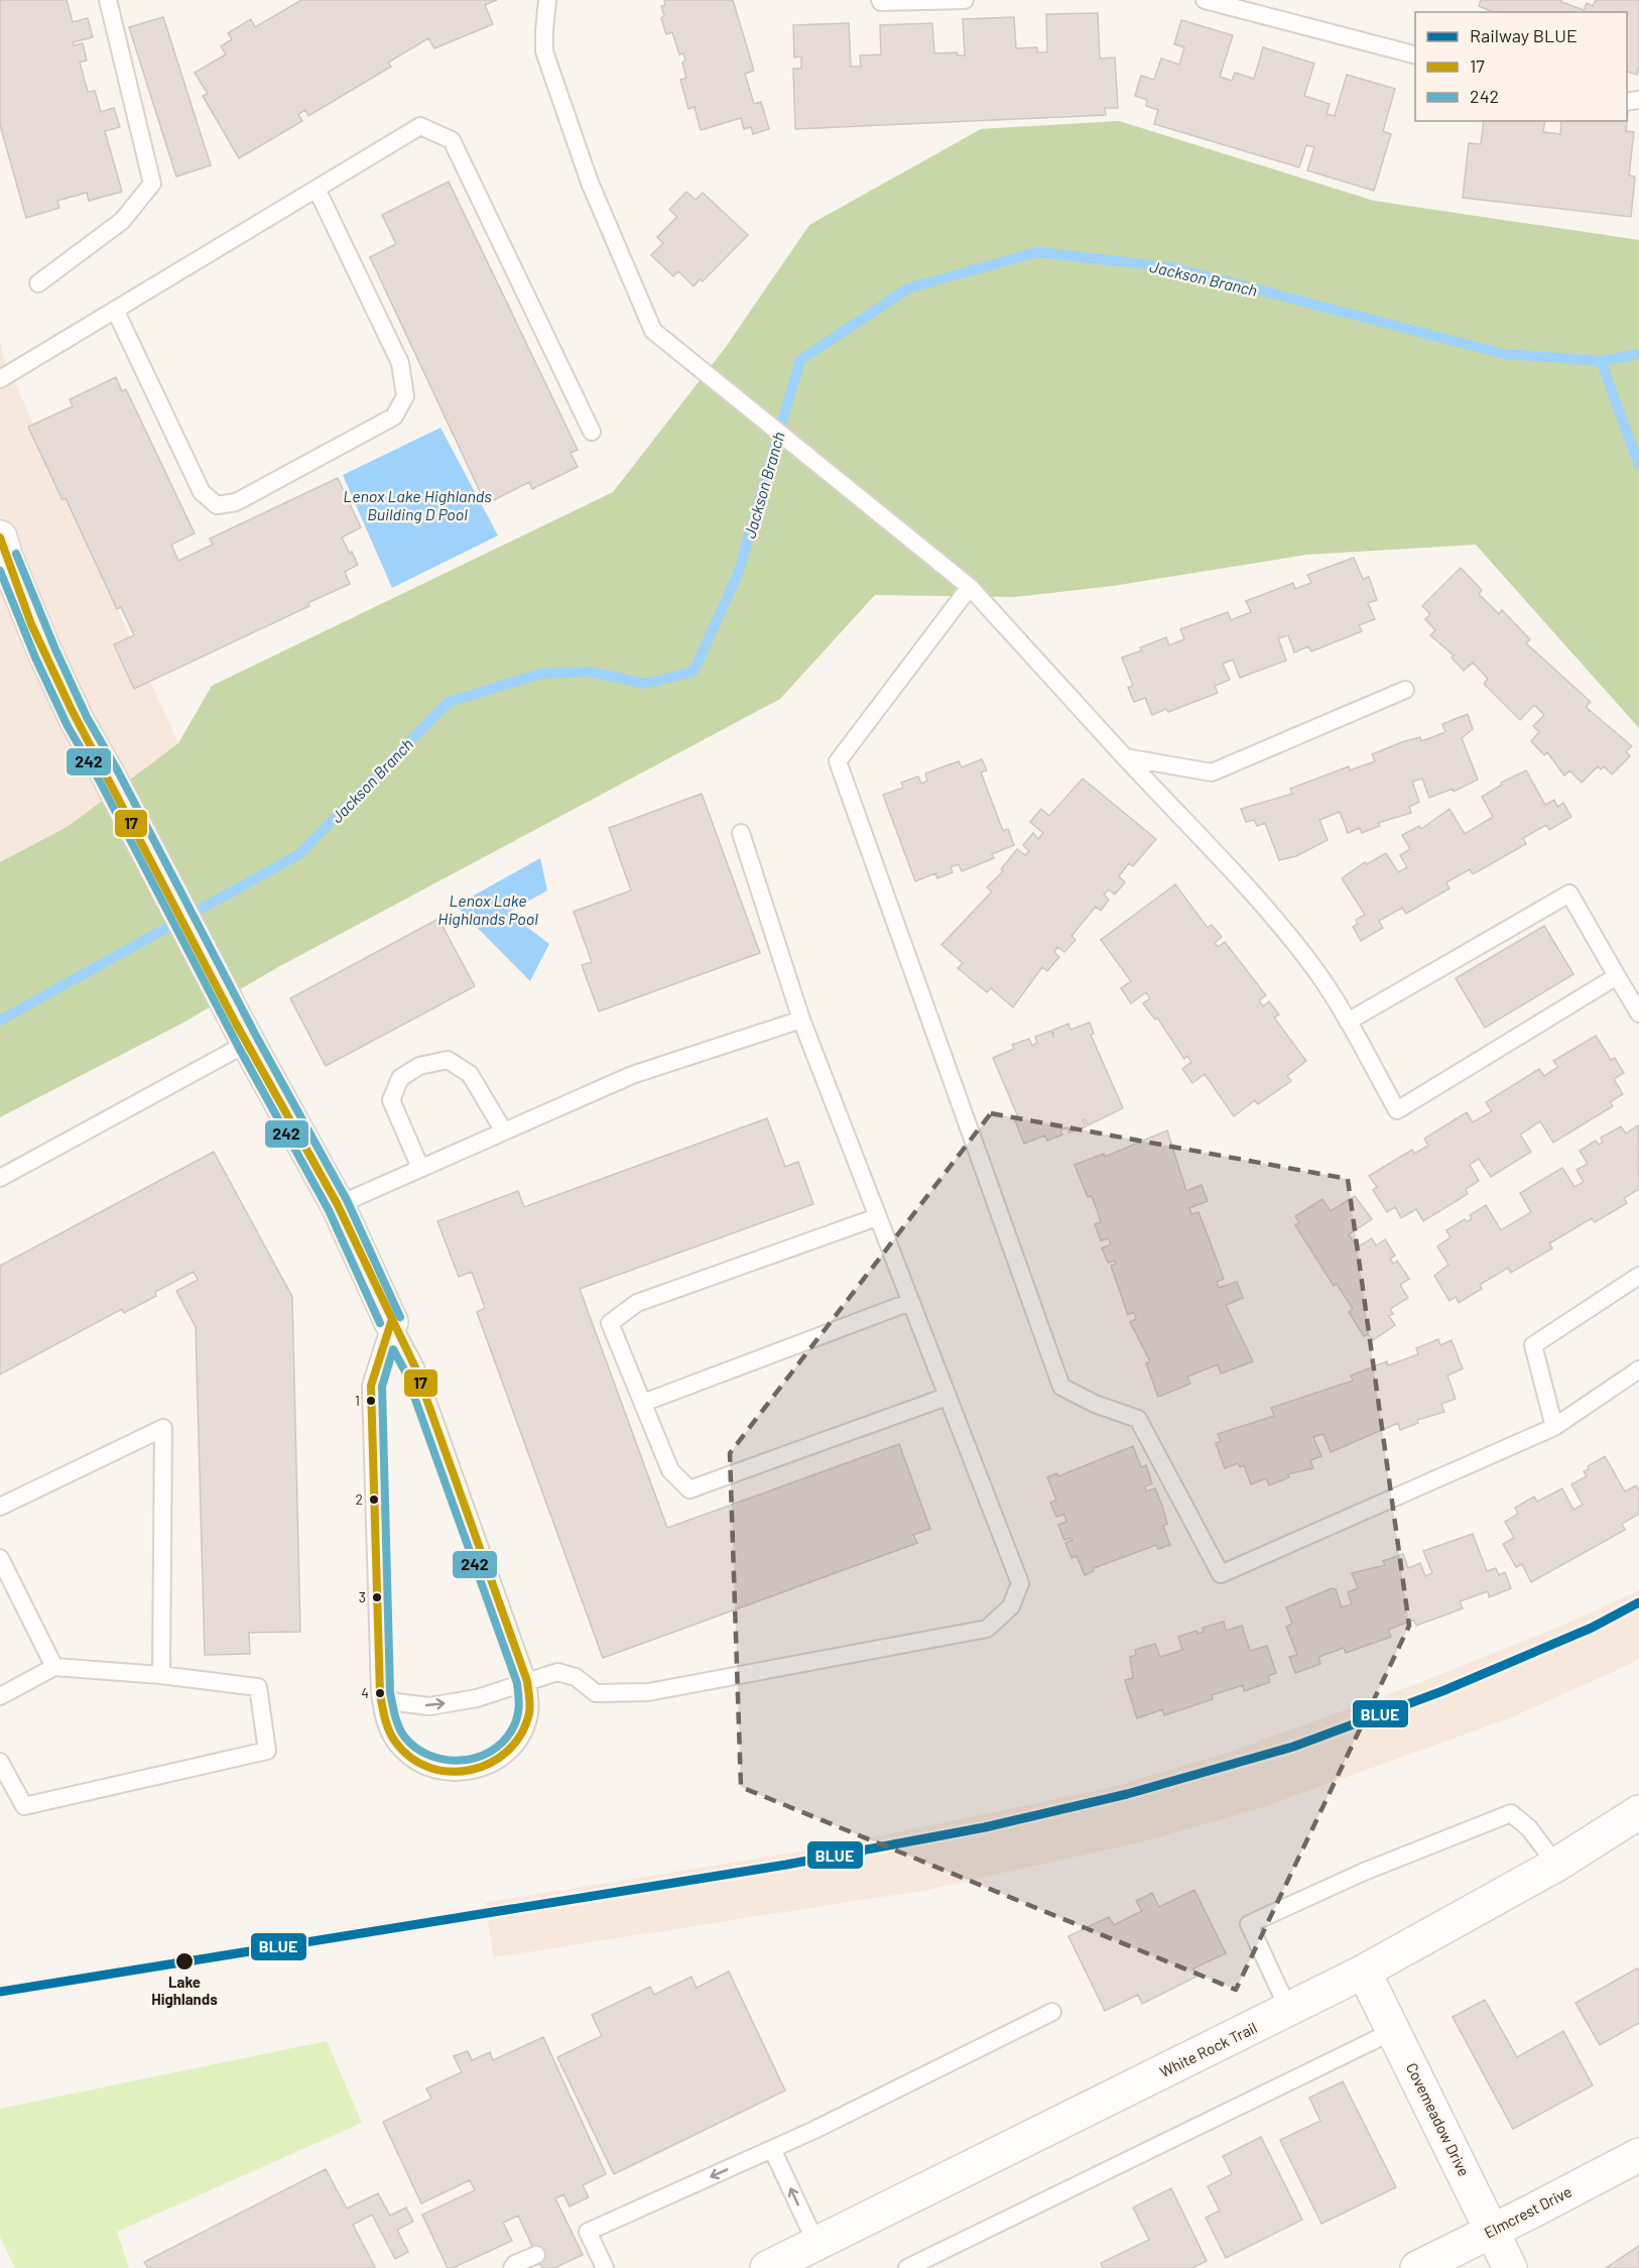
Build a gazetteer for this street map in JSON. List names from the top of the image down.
{
  "streets": {
    "street": ["White Rock Trail", "Covemeadow Drive", "Elmcrest Drive"]
  },
  "crossings": [
    ["White Rock Trail", "Covemeadow Drive"],
    ["Covemeadow Drive", "Elmcrest Drive"]
  ],
  "water": ["Jackson Branch", "Lenox Lake Highlands Building D Pool", "Lenox Lake Highlands Pool"],
  "places": [
    "1",
    "2",
    "3",
    "4",
    "Lake Highlands"
  ],
  "lines": ["transit line 17", "transit line 242", "rail line BLUE"],
  "legend": ["Railway BLUE", "17", "242"]
}
